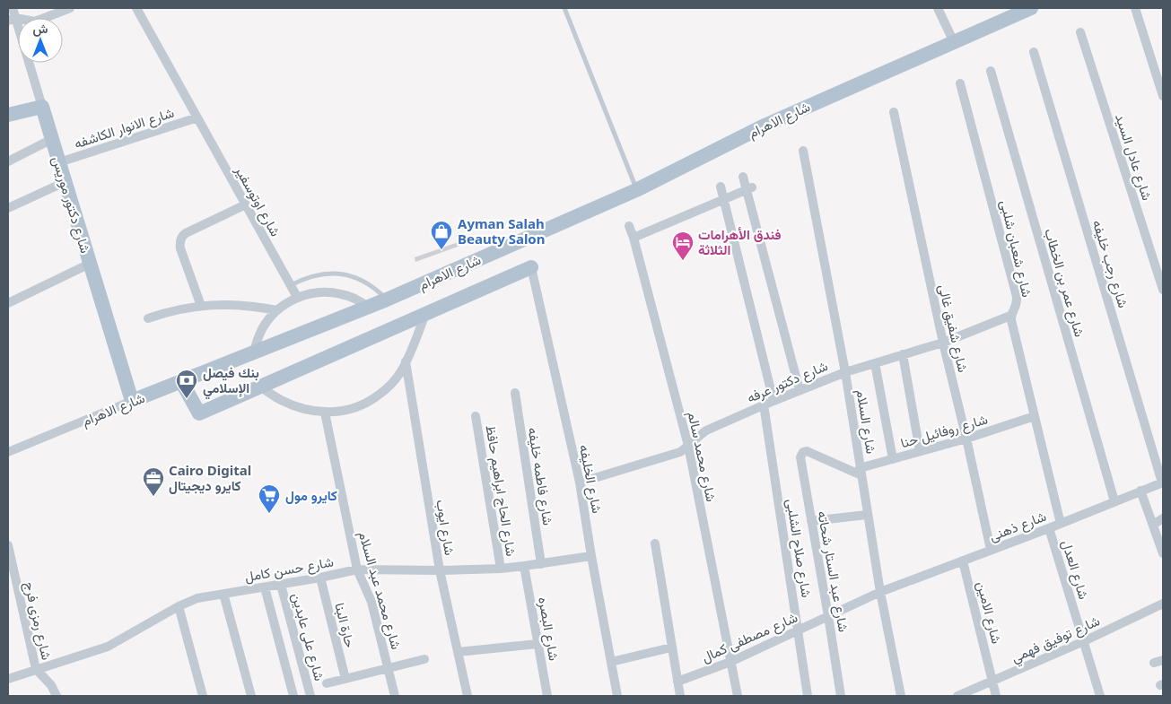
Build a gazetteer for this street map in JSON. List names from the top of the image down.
{
  "streets": {
    "main road": ["شارع الاهرام", "شارع دكتور موريس"],
    "street": [
      "شارع الانوار الكاشفه",
      "شارع عادل السيد",
      "شارع اوتوسفير",
      "شارع شعبان شلبى",
      "شارع رجب خليفه",
      "شارع عمر بن الخطاب",
      "شارع شفيق غالى",
      "شارع دكتور عرفه",
      "شارع السلام",
      "شارع روفائيل حنا",
      "شارع محمد سالم",
      "شارع فاطمه خليفه",
      "شارع الخليفه",
      "شارع الحاج ابراهيم حافظ",
      "شارع ذهنى",
      "شارع ايوب",
      "شارع صلاح الشلبى",
      "شارع حسن كامل",
      "شارع العدل",
      "شارع عبد الستار شحاته",
      "شارع محمد عبد السلام",
      "شارع الامين",
      "شارع رمزى فرج",
      "حارة البنا",
      "شارع البصره",
      "شارع على عابدين",
      "شارع مصطفى كمال",
      "شارع توفيق فهمي"
    ]
  },
  "crossings": [
    ["شارع الاهرام", "شارع دكتور موريس"],
    ["شارع الانوار الكاشفه", "شارع اوتوسفير"],
    ["شارع الانوار الكاشفه", "شارع دكتور موريس"],
    ["شارع شعبان شلبى", "شارع دكتور عرفه"],
    ["شارع شعبان شلبى", "شارع روفائيل حنا"],
    ["شارع شعبان شلبى", "شارع ذهنى"],
    ["شارع رجب خليفه", "شارع ذهنى"],
    ["شارع عمر بن الخطاب", "شارع ذهنى"],
    ["شارع شفيق غالى", "شارع دكتور عرفه"],
    ["شارع شفيق غالى", "شارع روفائيل حنا"],
    ["شارع شفيق غالى", "شارع ذهنى"],
    ["شارع دكتور عرفه", "شارع السلام"],
    ["شارع دكتور عرفه", "شارع محمد سالم"],
    ["شارع دكتور عرفه", "شارع الخليفه"],
    ["شارع دكتور عرفه", "شارع صلاح الشلبى"],
    ["شارع السلام", "شارع روفائيل حنا"],
    ["شارع السلام", "شارع ذهنى"],
    ["شارع السلام", "شارع عبد الستار شحاته"],
    ["شارع السلام", "شارع مصطفى كمال"],
    ["شارع روفائيل حنا", "شارع عبد الستار شحاته"],
    ["شارع محمد سالم", "شارع مصطفى كمال"],
    ["شارع فاطمه خليفه", "شارع حسن كامل"],
    ["شارع الخليفه", "شارع حسن كامل"],
    ["شارع الحاج ابراهيم حافظ", "شارع حسن كامل"],
    ["شارع ذهنى", "شارع العدل"],
    ["شارع ذهنى", "شارع الامين"],
    ["شارع ذهنى", "شارع مصطفى كمال"],
    ["شارع ايوب", "شارع حسن كامل"],
    ["شارع صلاح الشلبى", "شارع مصطفى كمال"],
    ["شارع حسن كامل", "شارع محمد عبد السلام"],
    ["شارع حسن كامل", "شارع رمزى فرج"],
    ["شارع حسن كامل", "حارة البنا"],
    ["شارع حسن كامل", "شارع البصره"],
    ["شارع حسن كامل", "شارع على عابدين"],
    ["شارع العدل", "شارع توفيق فهمي"],
    ["شارع عبد الستار شحاته", "شارع مصطفى كمال"],
    ["شارع الامين", "شارع توفيق فهمي"]
  ],
  "places": {
    "shop": ["Ayman Salah Beauty Salon"],
    "hotel": ["فندق الأهرامات الثلاثة"],
    "bank": ["بنك فيصل الإسلامي"],
    "office": ["Cairo Digital كايرو ديجيتال"],
    "supermarket": ["كايرو مول"]
  },
  "north": "top"
}
